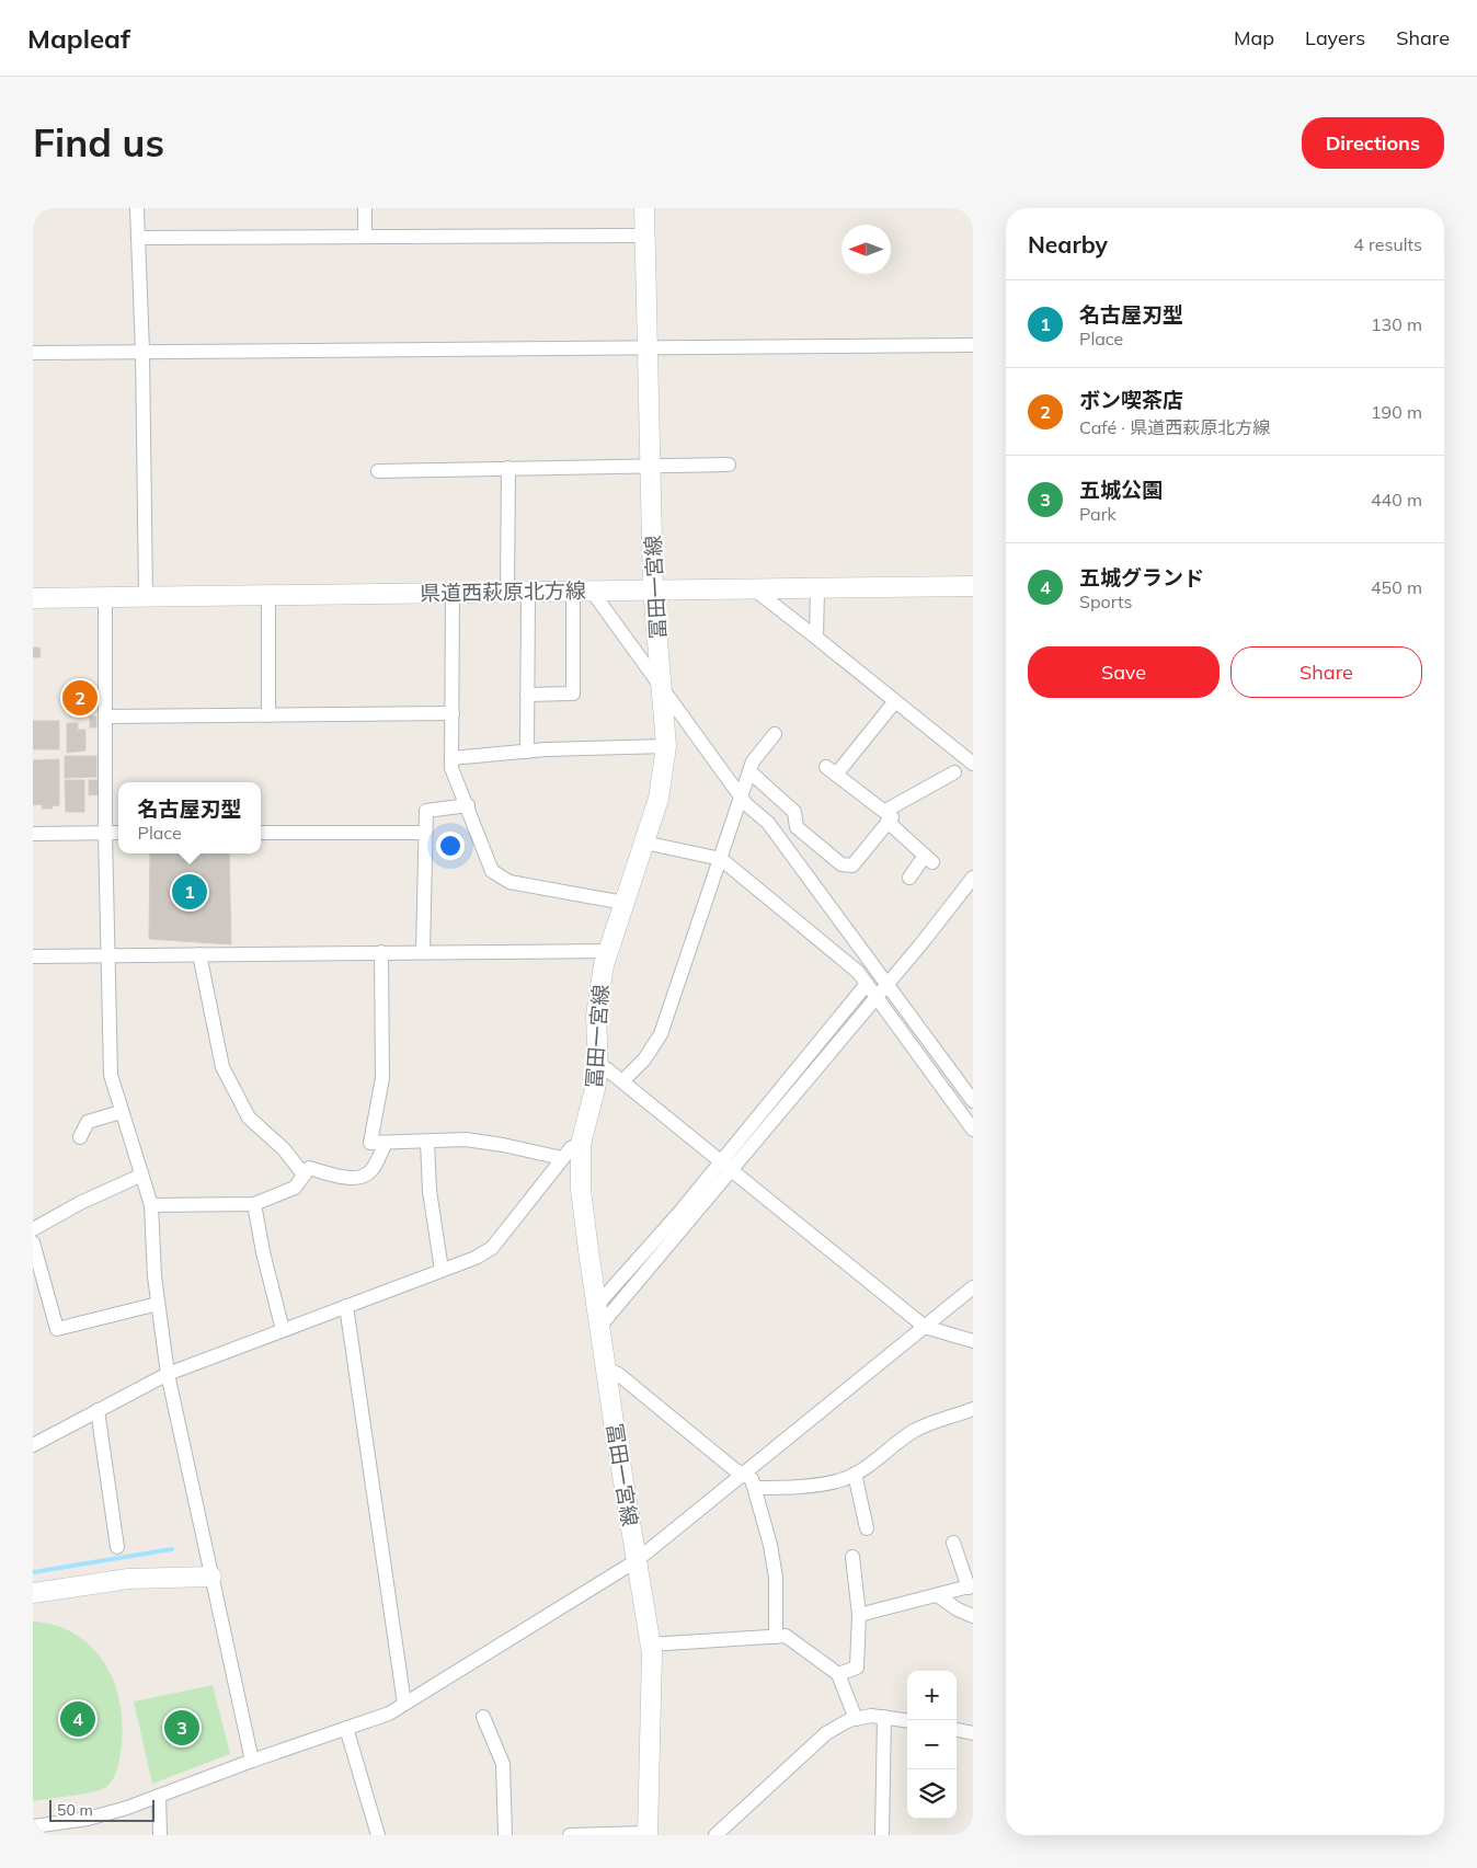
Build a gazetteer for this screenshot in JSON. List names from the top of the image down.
{
  "streets": {
    "main road": ["冨田一宮線", "県道西萩原北方線"]
  },
  "crossings": [
    ["冨田一宮線", "県道西萩原北方線"]
  ],
  "scale_bar": "50 m",
  "north": "left",
  "page": {
    "header": "Mapleaf",
    "nav": ["Map", "Layers", "Share"],
    "buttons": [
      "Directions",
      ["Save", "Share"]
    ],
    "title": "Find us",
    "heading": ["Nearby", "4 results"],
    "list": [
      {
        "mark": "1",
        "name": "名古屋刃型",
        "note": "Place",
        "value": "130 m"
      },
      {
        "mark": "2",
        "name": "ボン喫茶店",
        "note": "Café · 県道西萩原北方線",
        "value": "190 m"
      },
      {
        "mark": "3",
        "name": "五城公園",
        "note": "Park",
        "value": "440 m"
      },
      {
        "mark": "4",
        "name": "五城グランド",
        "note": "Sports",
        "value": "450 m"
      }
    ],
    "pins": [
      "2",
      "1",
      "4",
      "3"
    ],
    "popup": ["名古屋刃型", "Place"],
    "map_buttons": ["+", "−"],
    "scale": "50 m"
  }
}
